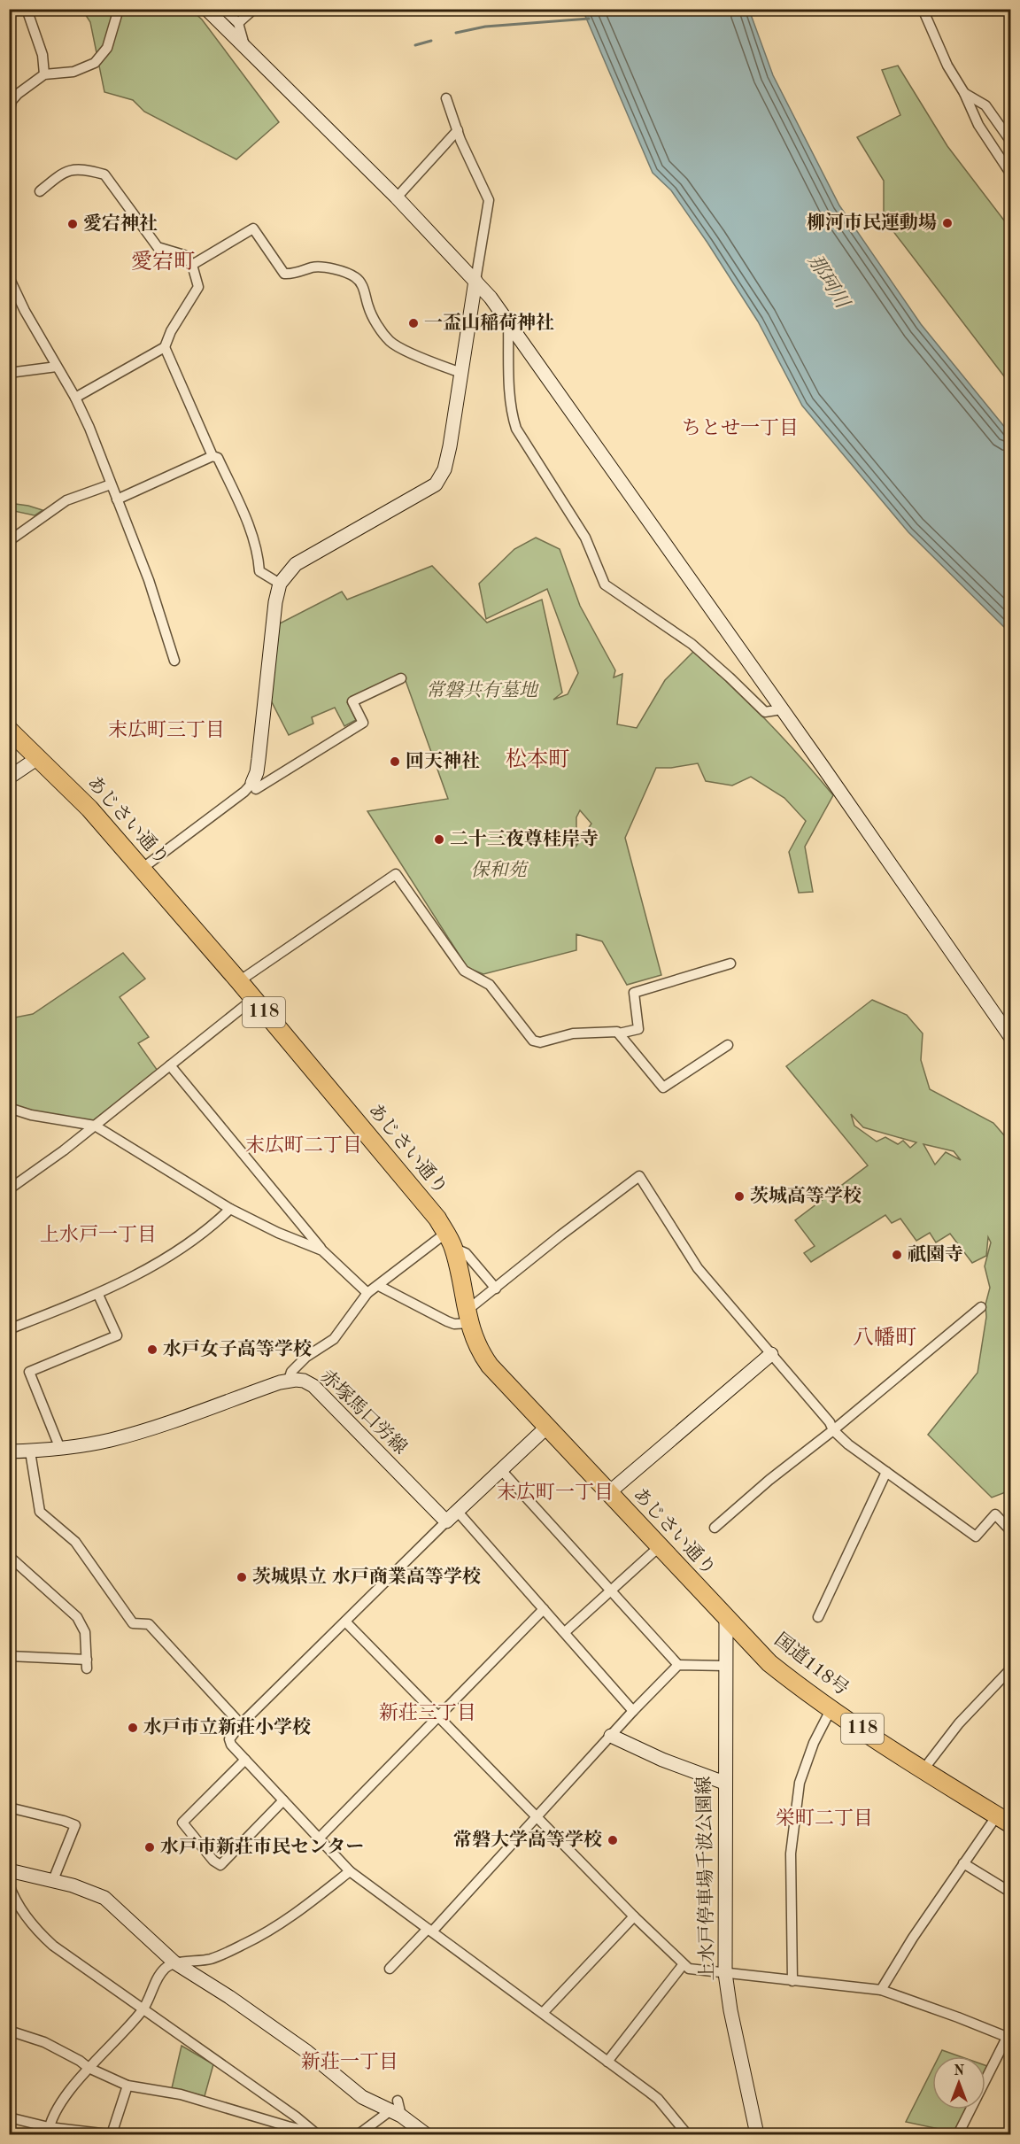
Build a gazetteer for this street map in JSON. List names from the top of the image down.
{
  "streets": {
    "highway": ["あじさい通り", "118", "国道118号"],
    "street": ["赤塚馬口労線", "上水戸停車場千波公園線"]
  },
  "crossings": [
    ["あじさい通り", "国道118号"],
    ["あじさい通り", "上水戸停車場千波公園線"],
    ["国道118号", "上水戸停車場千波公園線"]
  ],
  "districts": [
    "愛宕町",
    "ちとせ一丁目",
    "末広町三丁目",
    "松本町",
    "末広町二丁目",
    "上水戸一丁目",
    "八幡町",
    "末広町一丁目",
    "新荘三丁目",
    "栄町二丁目",
    "新荘一丁目"
  ],
  "water": ["那珂川"],
  "parks": ["常磐共有墓地", "保和苑"],
  "places": [
    "柳河市民運動場",
    "愛宕神社",
    "一盃山稲荷神社",
    "回天神社",
    "二十三夜尊桂岸寺",
    "茨城高等学校",
    "祇園寺",
    "水戸女子高等学校",
    "茨城県立 水戸商業高等学校",
    "水戸市立新荘小学校",
    "常磐大学高等学校",
    "水戸市新荘市民センター"
  ],
  "north": "top"
}
